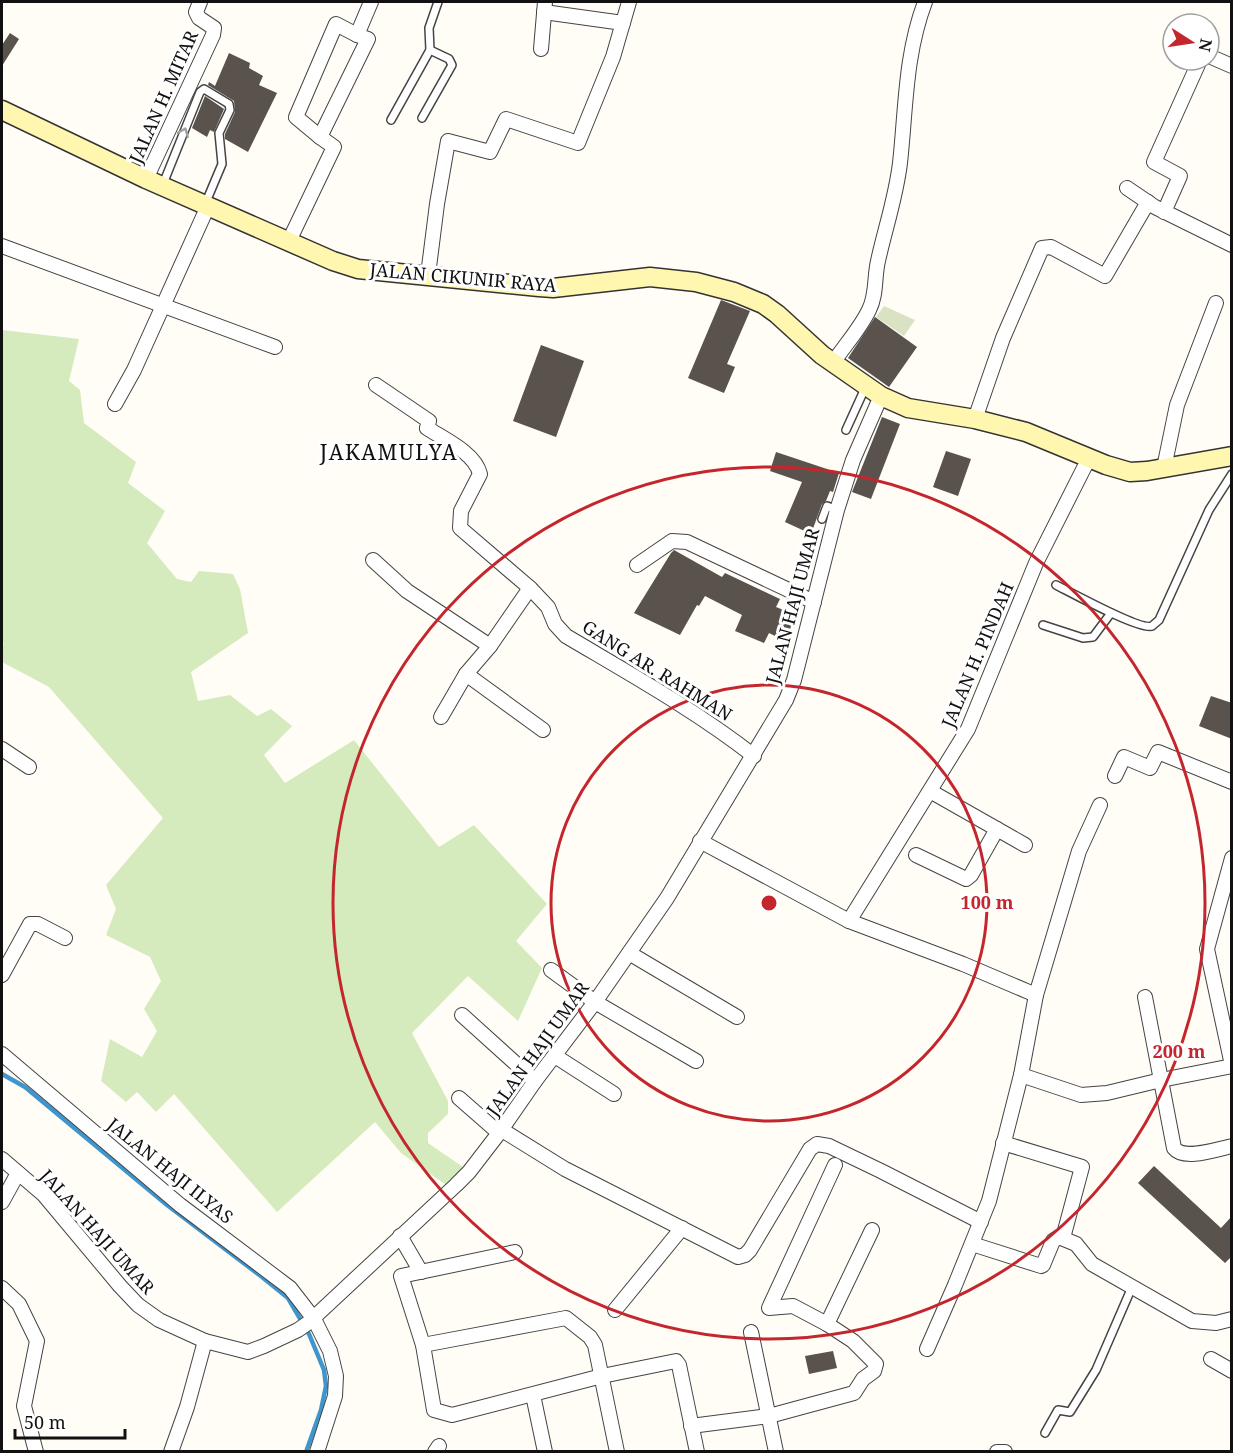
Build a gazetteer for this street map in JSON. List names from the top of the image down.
{
  "streets": {
    "street": [
      "JALAN H. MITAR",
      "JALAN CIKUNIR RAYA",
      "JALAN HAJI UMAR",
      "JALAN H. PINDAH",
      "GANG AR. RAHMAN",
      "JALAN HAJI ILYAS"
    ]
  },
  "crossings": [
    ["JALAN H. MITAR", "JALAN CIKUNIR RAYA"],
    ["JALAN CIKUNIR RAYA", "JALAN HAJI UMAR"],
    ["JALAN CIKUNIR RAYA", "JALAN H. PINDAH"],
    ["JALAN HAJI UMAR", "GANG AR. RAHMAN"],
    ["JALAN HAJI UMAR", "JALAN HAJI ILYAS"]
  ],
  "districts": ["JAKAMULYA"],
  "scale_bar": "50 m",
  "north": "right",
  "rings": ["100 m", "200 m"]
}
